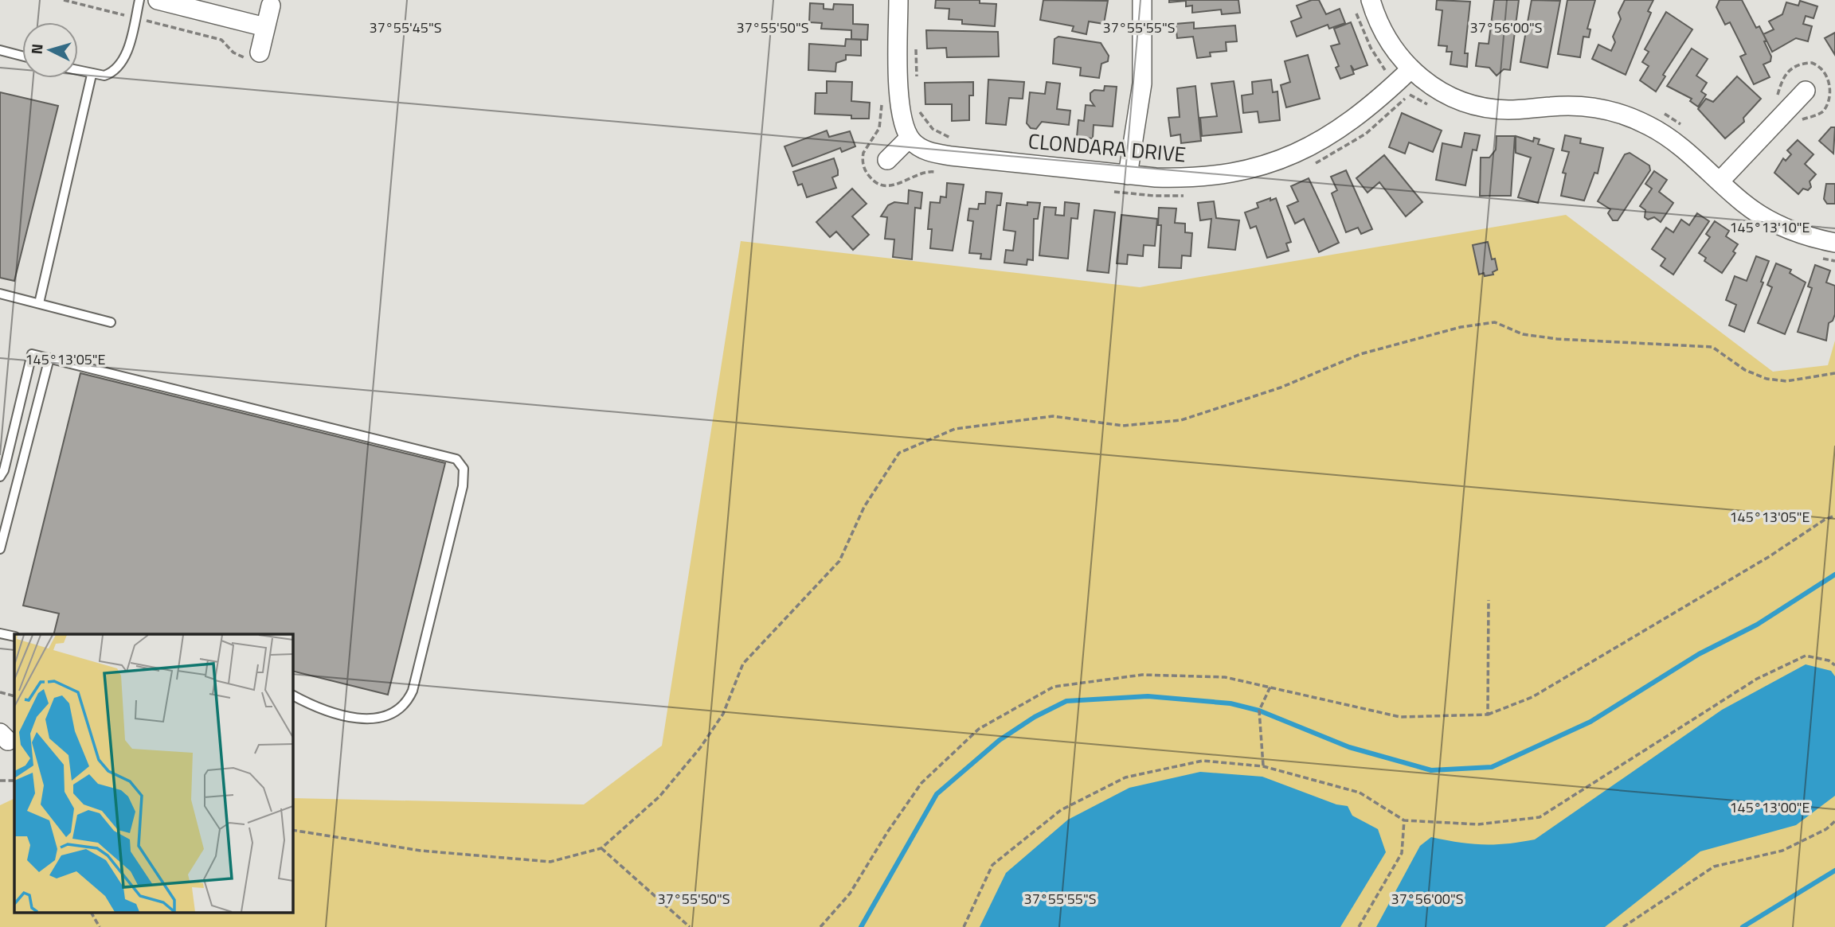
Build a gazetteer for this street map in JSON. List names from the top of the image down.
{
  "streets": {
    "street": ["CLONDARA DRIVE"]
  },
  "north": "left",
  "coordinates": [
    "37°55'45\"S",
    "37°55'50\"S",
    "37°55'55\"S",
    "37°56'00\"S",
    "145°13'10\"E",
    "145°13'05\"E",
    "145°13'00\"E"
  ]
}
